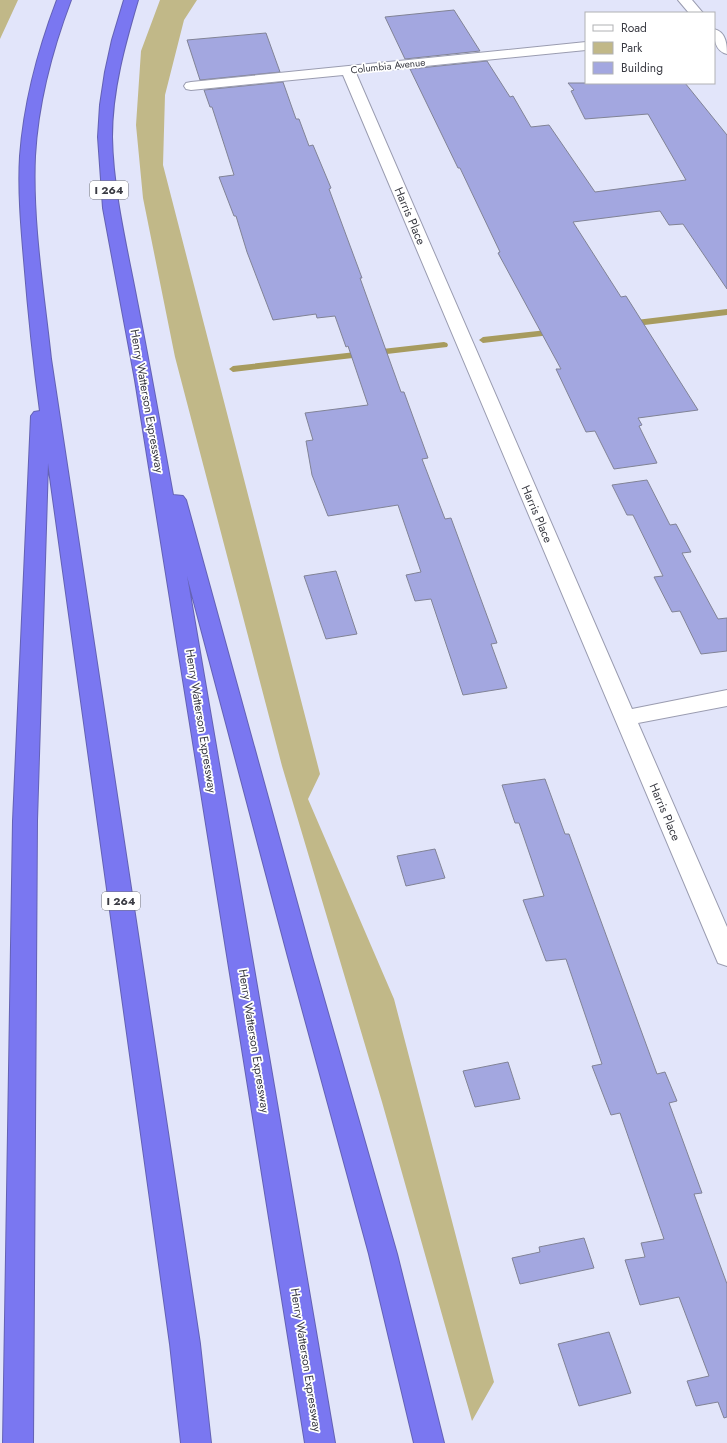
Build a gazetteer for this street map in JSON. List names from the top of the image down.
{
  "streets": {
    "highway": ["I 264", "Henry Watterson Expressway"],
    "street": ["Columbia Avenue", "Harris Place"]
  },
  "crossings": [
    ["Columbia Avenue", "Harris Place"]
  ],
  "legend": ["Road", "Park", "Building"]
}
